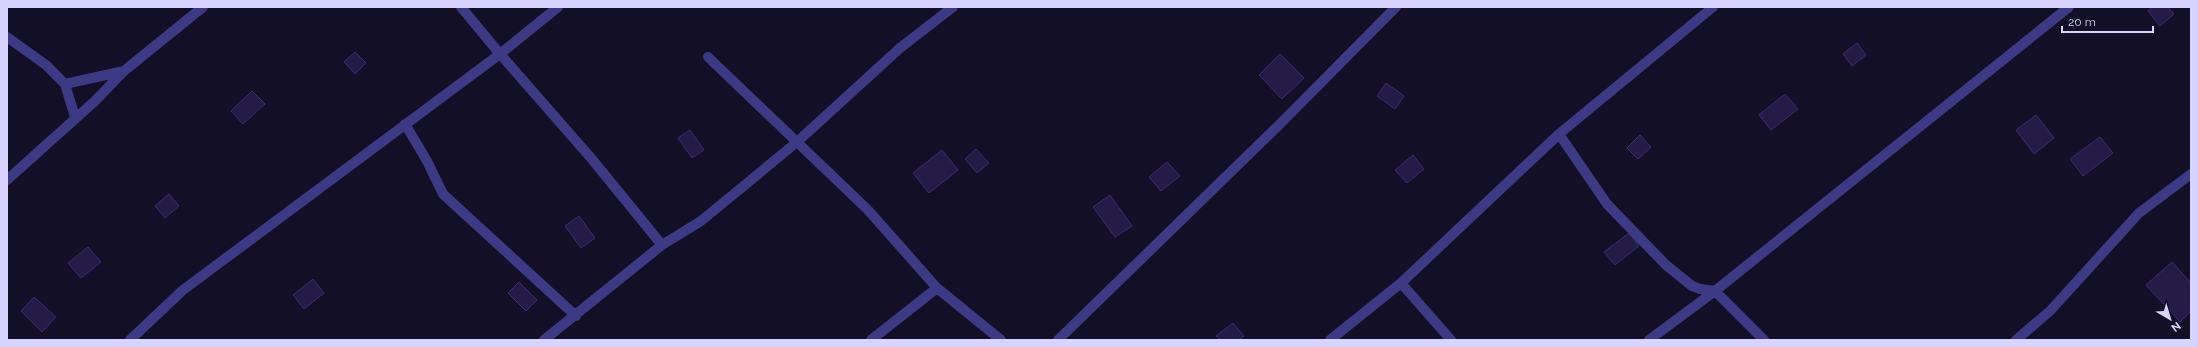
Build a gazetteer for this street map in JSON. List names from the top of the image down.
{
  "scale_bar": "20 m",
  "north": "bottom right"
}
